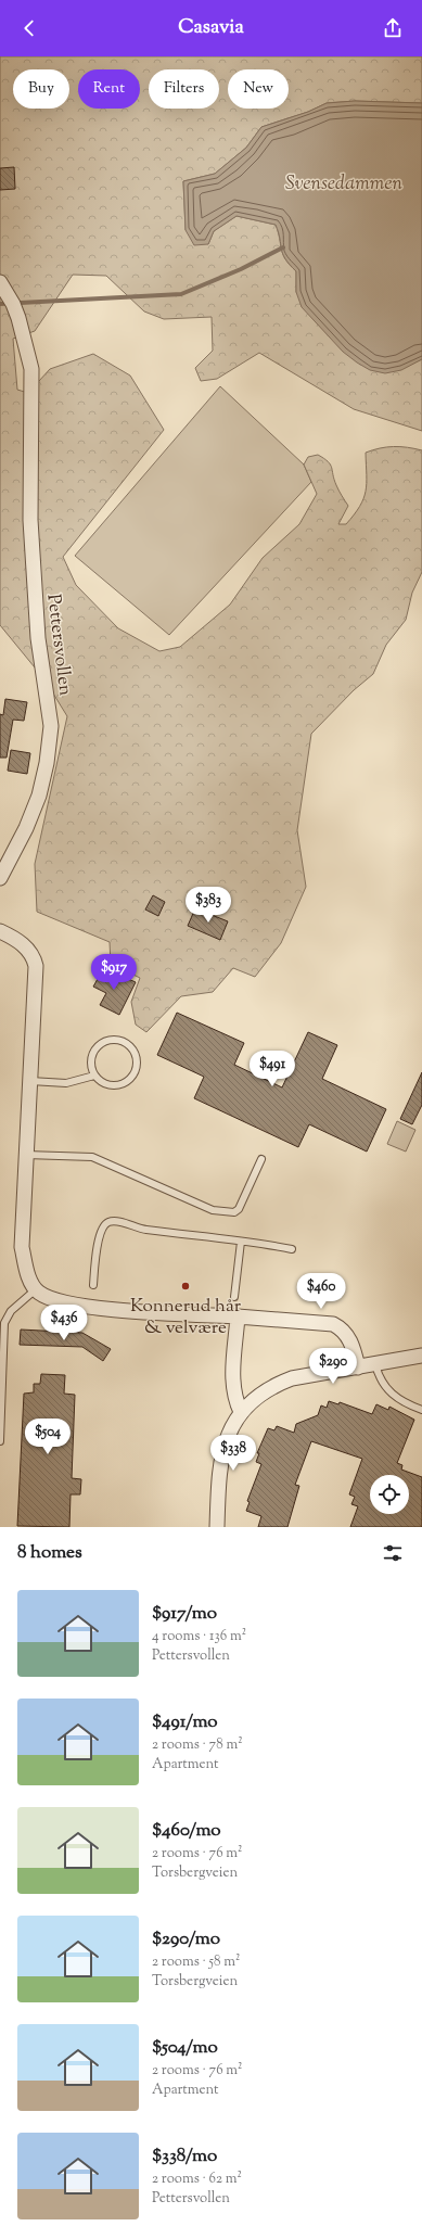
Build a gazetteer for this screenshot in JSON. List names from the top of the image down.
{
  "streets": {
    "street": ["Pettersvollen"]
  },
  "water": ["Svensedammen"],
  "places": ["Konnerud hår & velvære"],
  "page": {
    "header": "Casavia",
    "chip": [
      "Buy",
      "Rent",
      "Filters",
      "New"
    ],
    "price": [
      "$383",
      "$917",
      "$491",
      "$460",
      "$436",
      "$290",
      "$504",
      "$338"
    ],
    "heading": "8 homes",
    "list": [
      {
        "name": "$917/mo",
        "note": "4 rooms · 136 m² · Pettersvollen"
      },
      {
        "name": "$491/mo",
        "note": "2 rooms · 78 m² · Apartment"
      },
      {
        "name": "$460/mo",
        "note": "2 rooms · 76 m² · Torsbergveien"
      },
      {
        "name": "$290/mo",
        "note": "2 rooms · 58 m² · Torsbergveien"
      },
      {
        "name": "$504/mo",
        "note": "2 rooms · 76 m² · Apartment"
      },
      {
        "name": "$338/mo",
        "note": "2 rooms · 62 m² · Pettersvollen"
      }
    ]
  }
}
